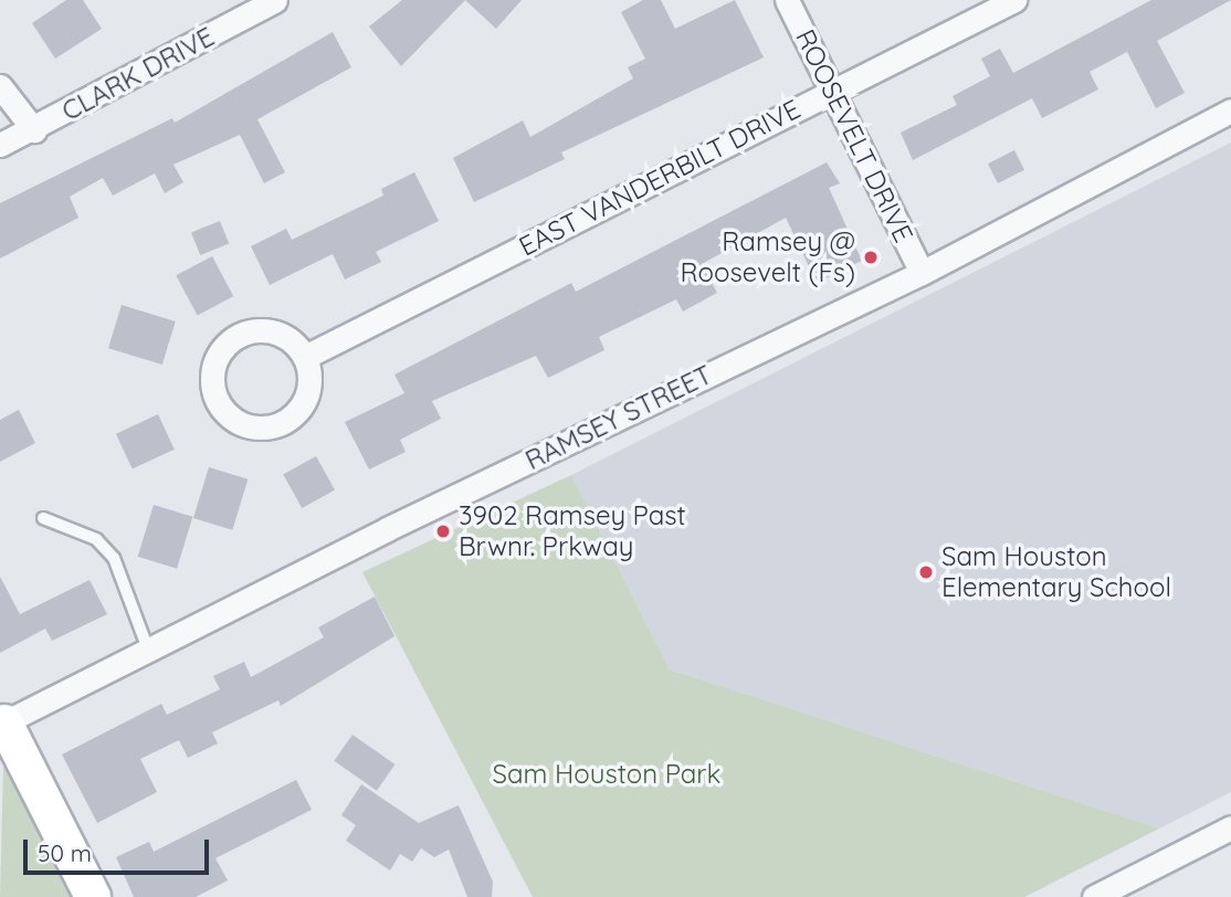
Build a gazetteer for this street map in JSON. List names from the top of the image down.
{
  "streets": {
    "street": [
      "CLARK DRIVE",
      "ROOSEVELT DRIVE",
      "EAST VANDERBILT DRIVE",
      "RAMSEY STREET"
    ]
  },
  "crossings": [
    ["ROOSEVELT DRIVE", "EAST VANDERBILT DRIVE"],
    ["ROOSEVELT DRIVE", "RAMSEY STREET"]
  ],
  "parks": ["Sam Houston Park"],
  "places": ["Ramsey @ Roosevelt (Fs)", "3902 Ramsey Past Brwnr. Prkway", "Sam Houston Elementary School"],
  "scale_bar": "50 m"
}
